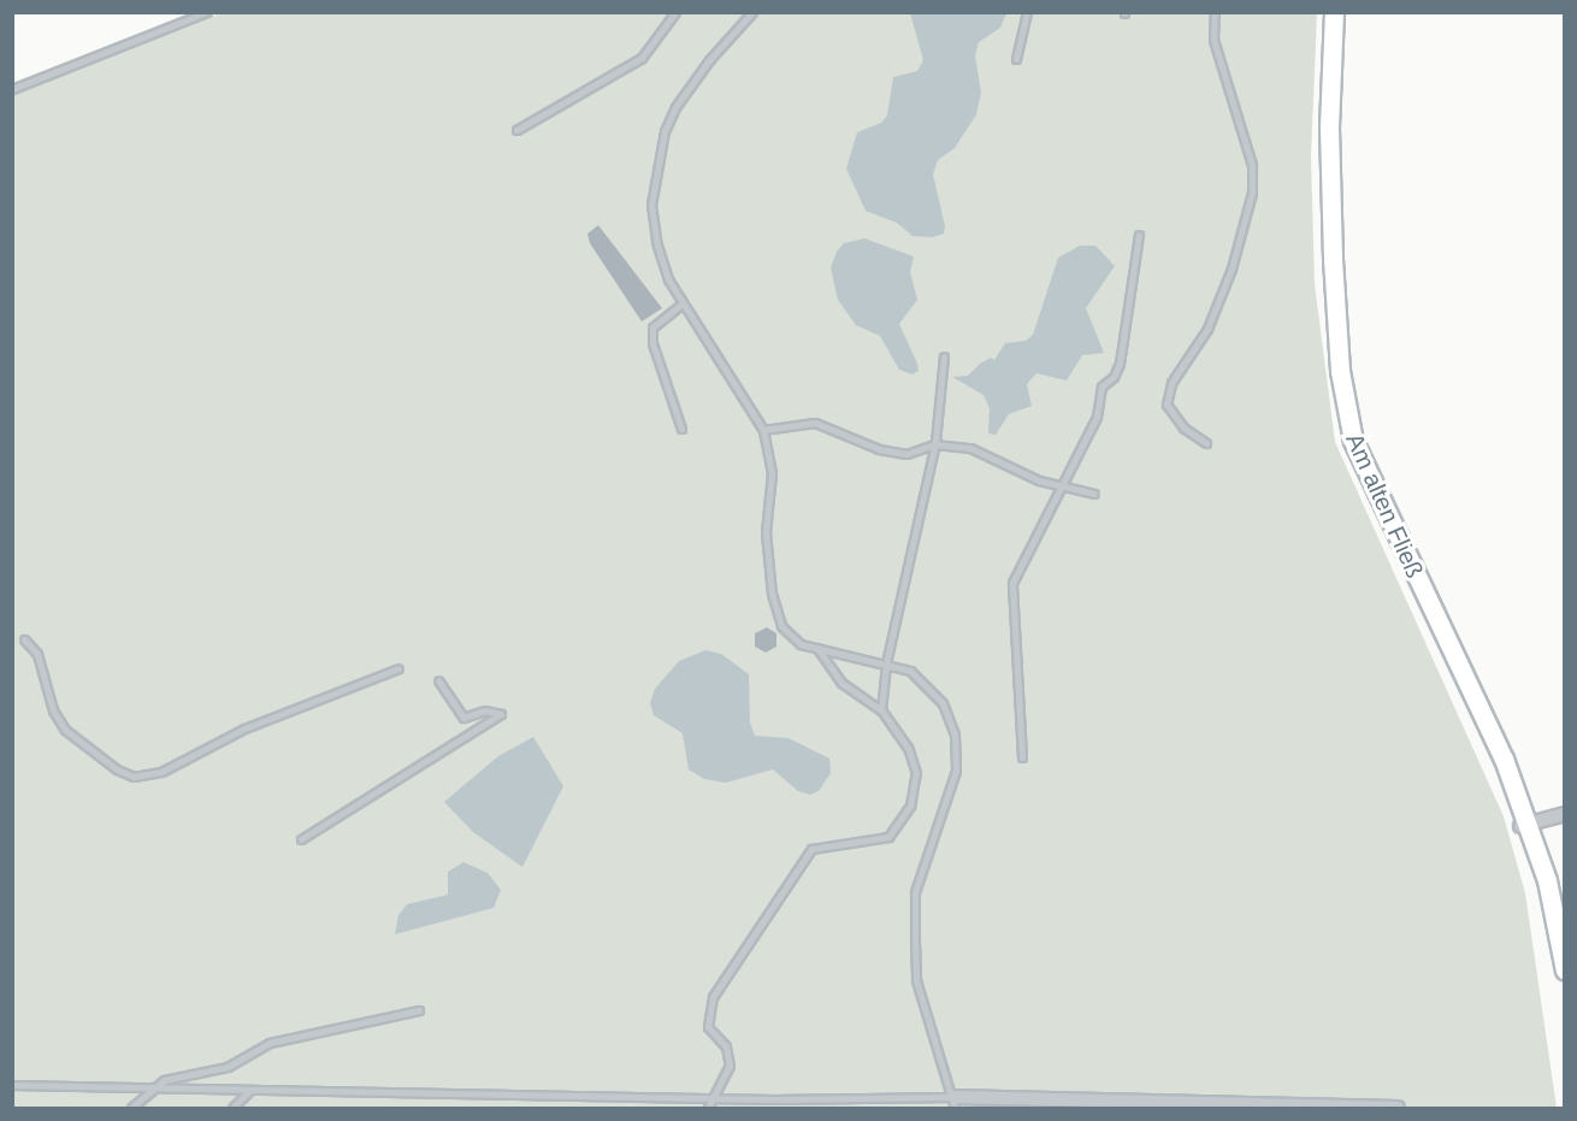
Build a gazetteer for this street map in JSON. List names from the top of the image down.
{
  "streets": {
    "main road": ["Am alten Fließ"]
  }
}
